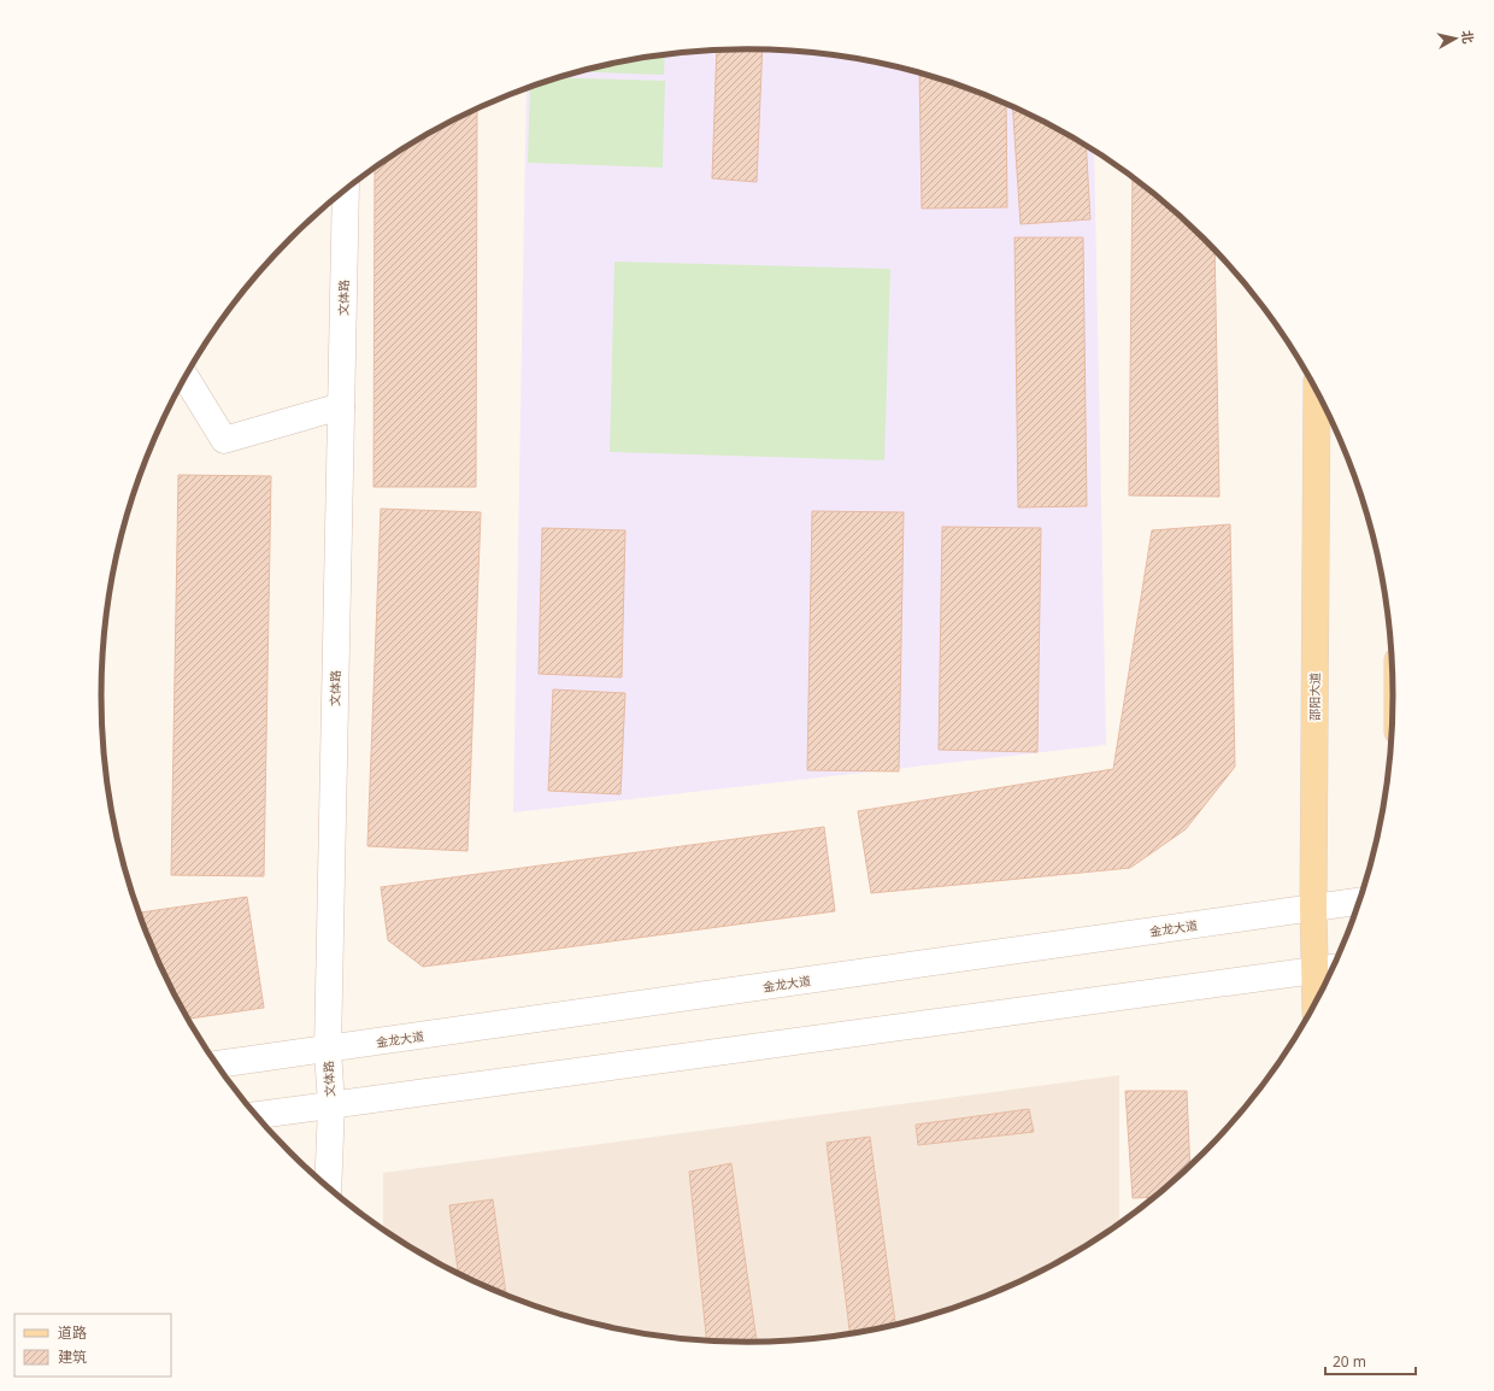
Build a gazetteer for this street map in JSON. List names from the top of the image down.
{
  "streets": {
    "main road": ["文体路", "邵阳大道", "金龙大道"]
  },
  "crossings": [
    ["文体路", "金龙大道"],
    ["邵阳大道", "金龙大道"]
  ],
  "legend": ["道路", "建筑"],
  "scale_bar": "20 m",
  "north": "right"
}
